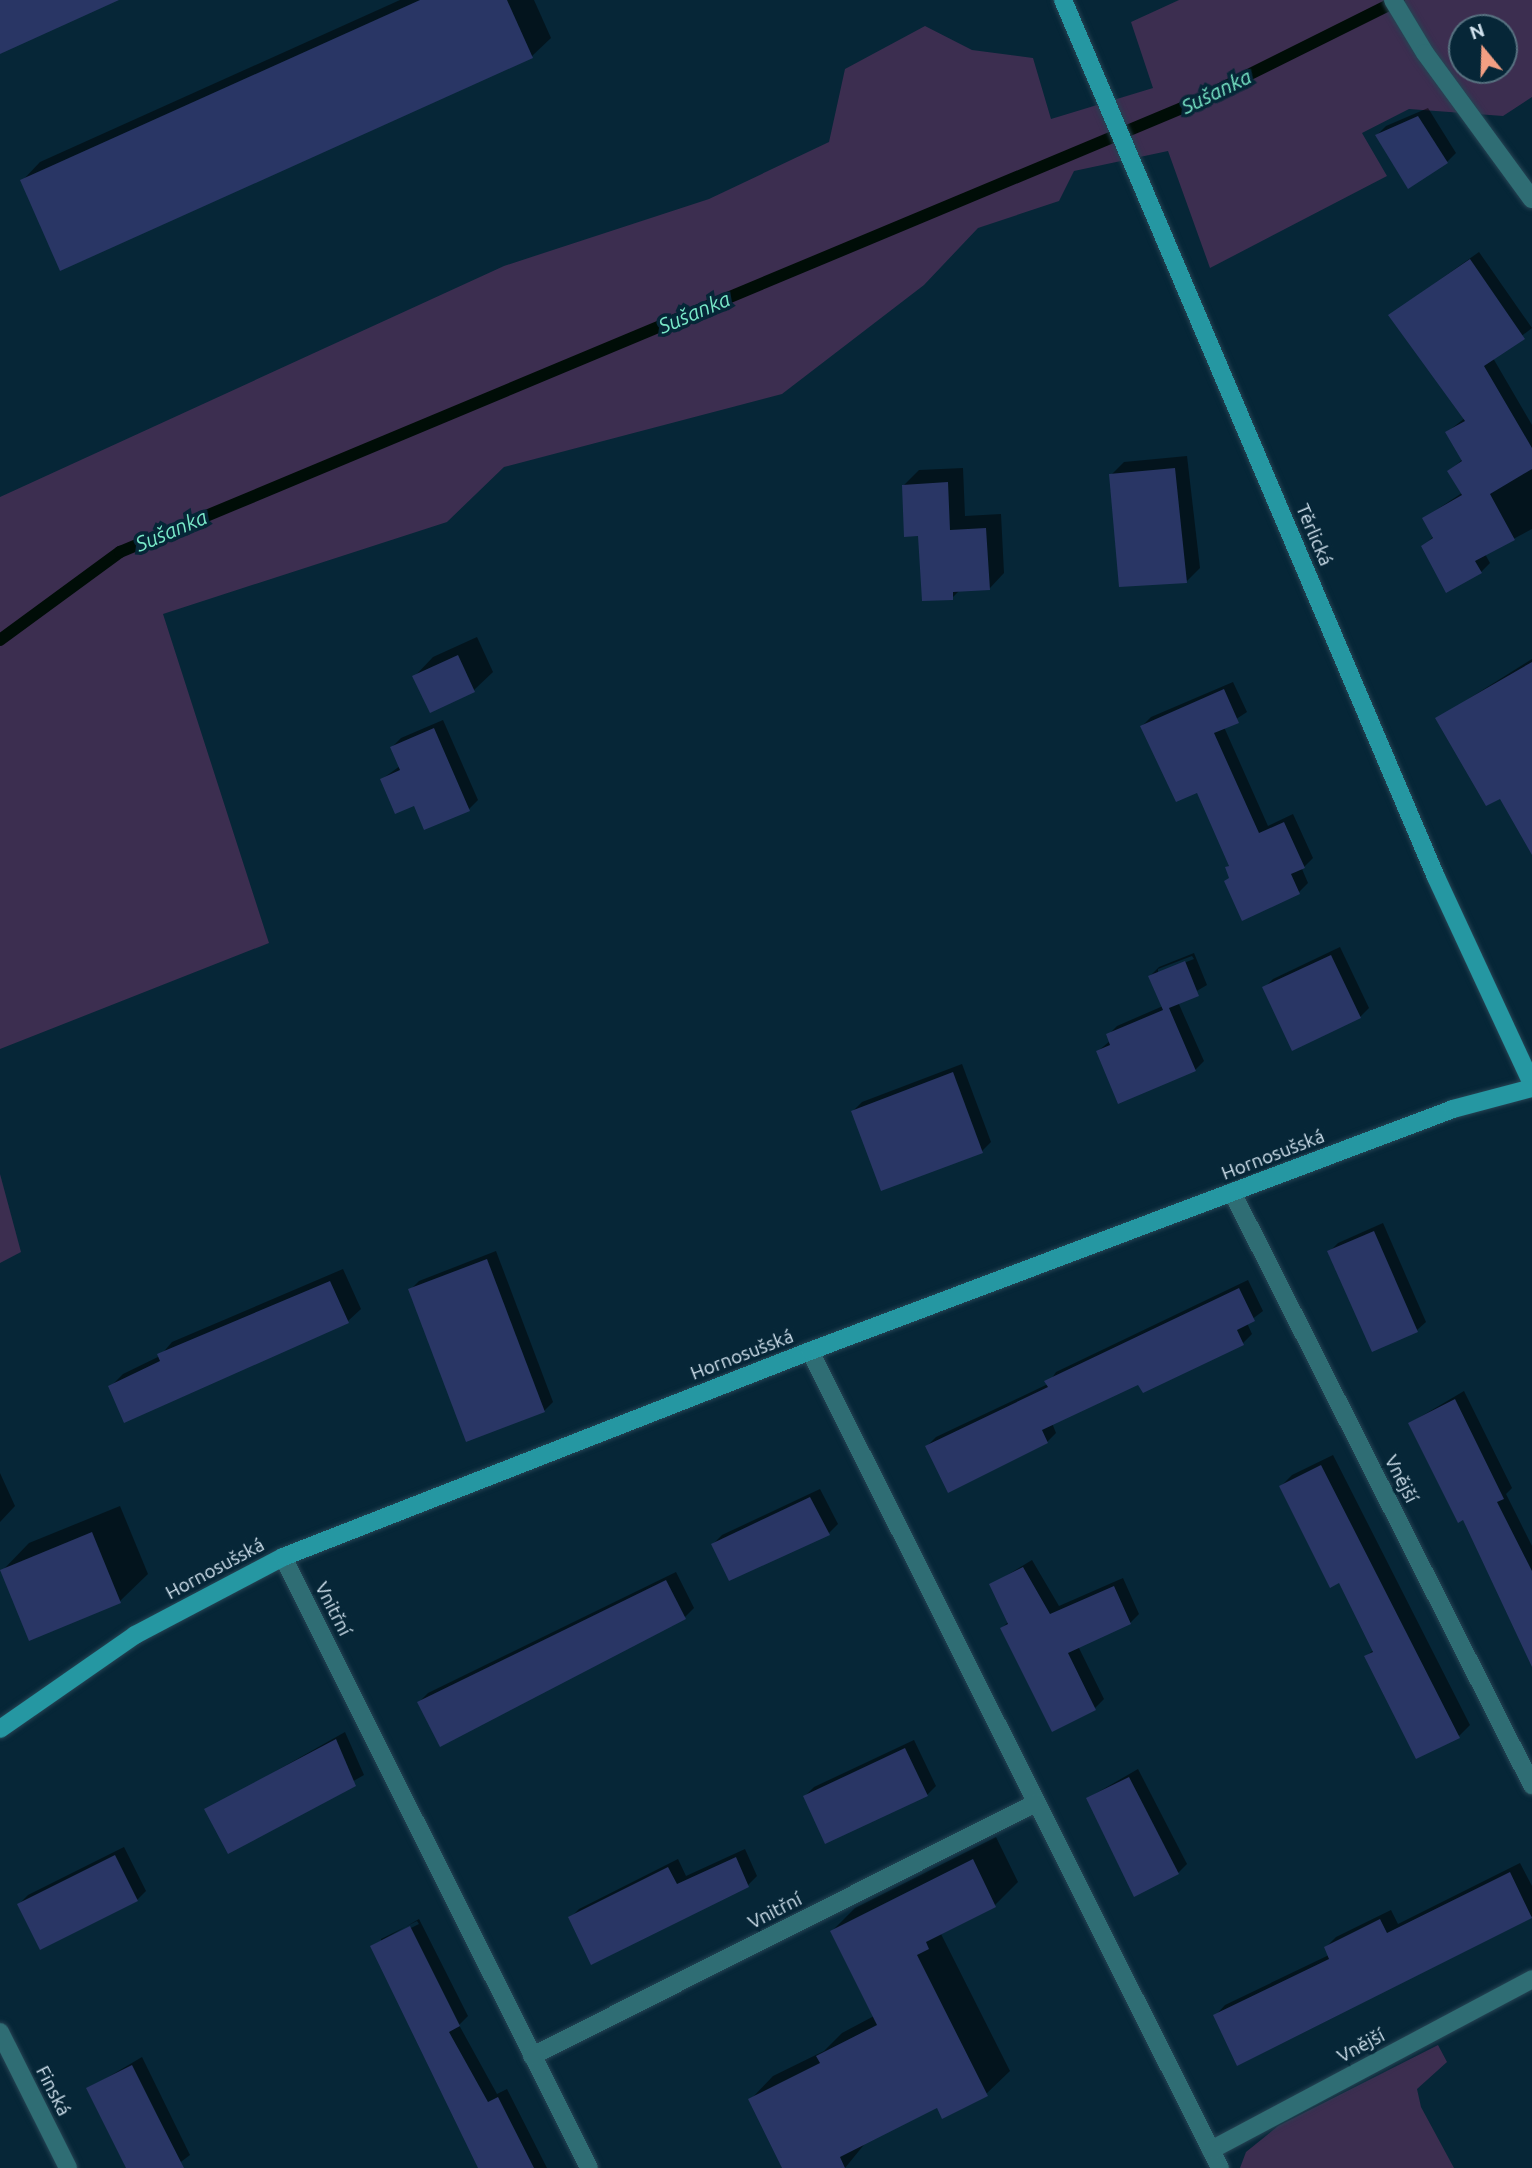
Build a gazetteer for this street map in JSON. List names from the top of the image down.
{
  "streets": {
    "street": [
      "Těrlická",
      "Hornosušská",
      "Vnější",
      "Vnitřní",
      "Finská"
    ]
  },
  "crossings": [
    ["Těrlická", "Hornosušská"],
    ["Hornosušská", "Vnější"],
    ["Hornosušská", "Vnitřní"]
  ],
  "water": ["Sušanka"],
  "north": "top"
}
